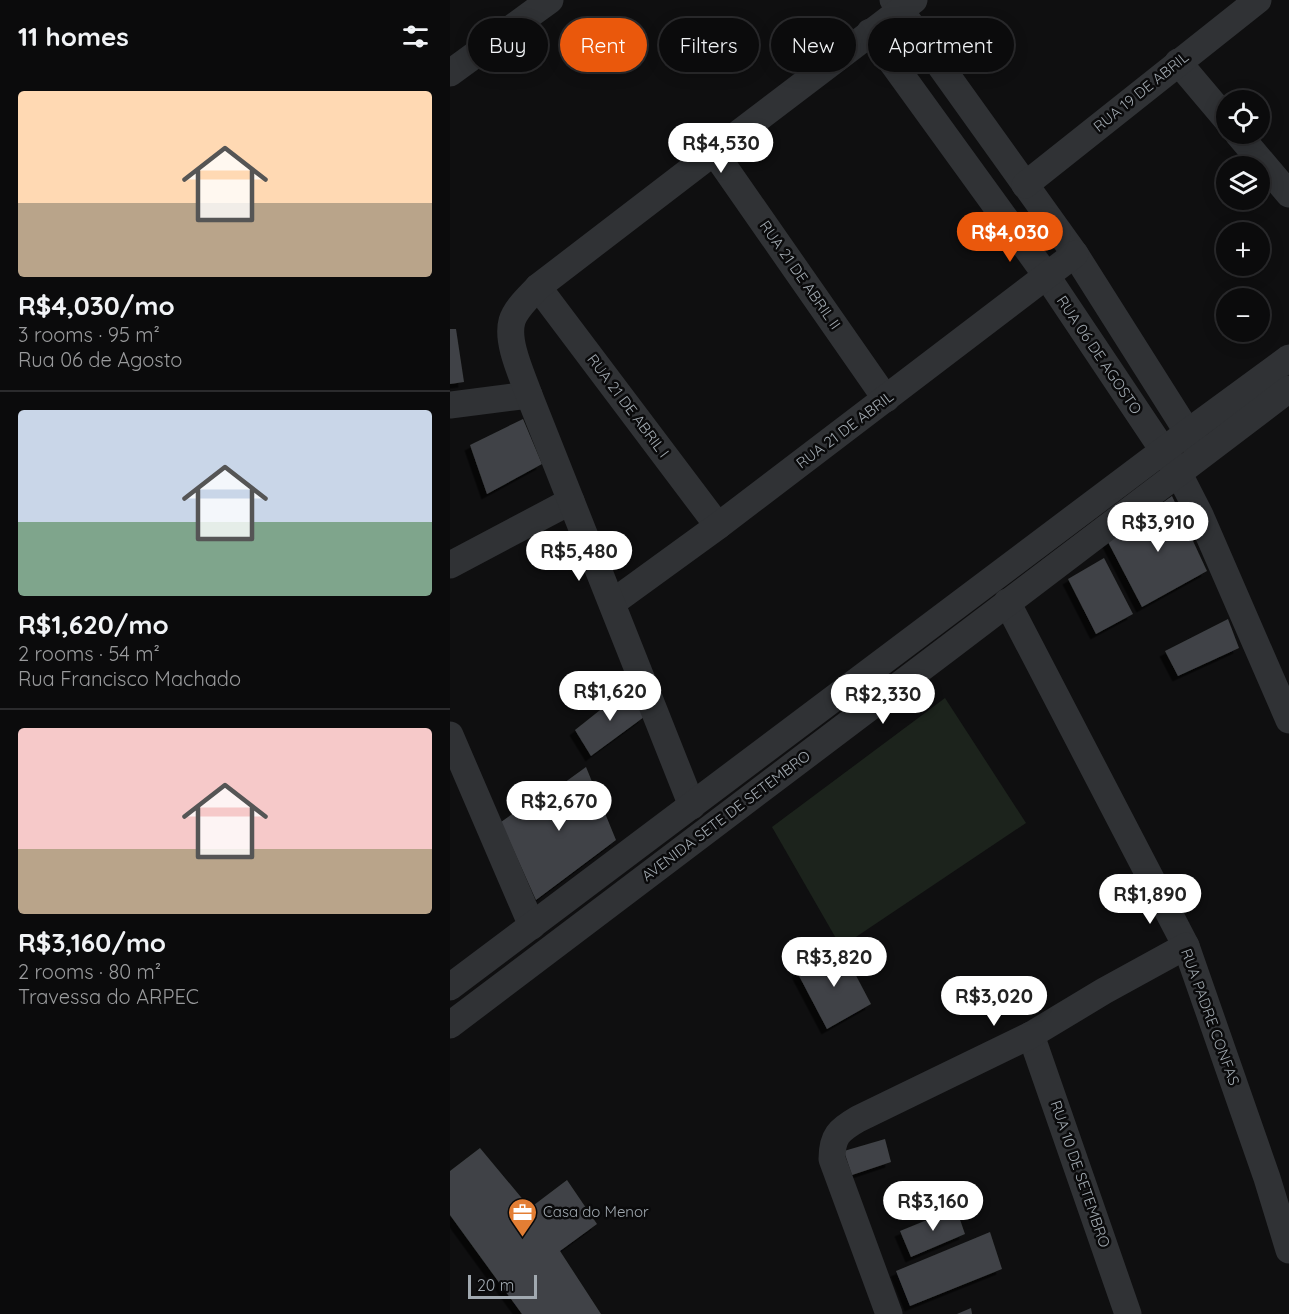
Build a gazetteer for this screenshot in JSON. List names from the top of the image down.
{
  "streets": {
    "street": [
      "RUA 19 DE ABRIL",
      "RUA 21 DE ABRIL II",
      "RUA 06 DE AGOSTO",
      "RUA 21 DE ABRIL I",
      "RUA 21 DE ABRIL",
      "AVENIDA SETE DE SETEMBRO",
      "RUA PADRE CONFAS",
      "RUA 10 DE SETEMBRO"
    ]
  },
  "crossings": [
    ["RUA 21 DE ABRIL II", "RUA 21 DE ABRIL"],
    ["RUA 06 DE AGOSTO", "RUA 21 DE ABRIL"],
    ["RUA 06 DE AGOSTO", "AVENIDA SETE DE SETEMBRO"],
    ["RUA 21 DE ABRIL I", "RUA 21 DE ABRIL"],
    ["AVENIDA SETE DE SETEMBRO", "RUA PADRE CONFAS"]
  ],
  "places": {
    "office": ["Casa do Menor"]
  },
  "scale_bar": "20 m",
  "page": {
    "heading": "11 homes",
    "chip": [
      "Buy",
      "Rent",
      "Filters",
      "New",
      "Apartment"
    ],
    "list": [
      {
        "name": "R$4,030/mo",
        "note": "3 rooms · 95 m² · Rua 06 de Agosto"
      },
      {
        "name": "R$1,620/mo",
        "note": "2 rooms · 54 m² · Rua Francisco Machado"
      },
      {
        "name": "R$3,160/mo",
        "note": "2 rooms · 80 m² · Travessa do ARPEC"
      }
    ],
    "map_buttons": ["+", "−"],
    "price": [
      "R$4,530",
      "R$4,030",
      "R$3,910",
      "R$5,480",
      "R$1,620",
      "R$2,330",
      "R$2,670",
      "R$1,890",
      "R$3,820",
      "R$3,020",
      "R$3,160"
    ],
    "scale": "20 m"
  }
}
